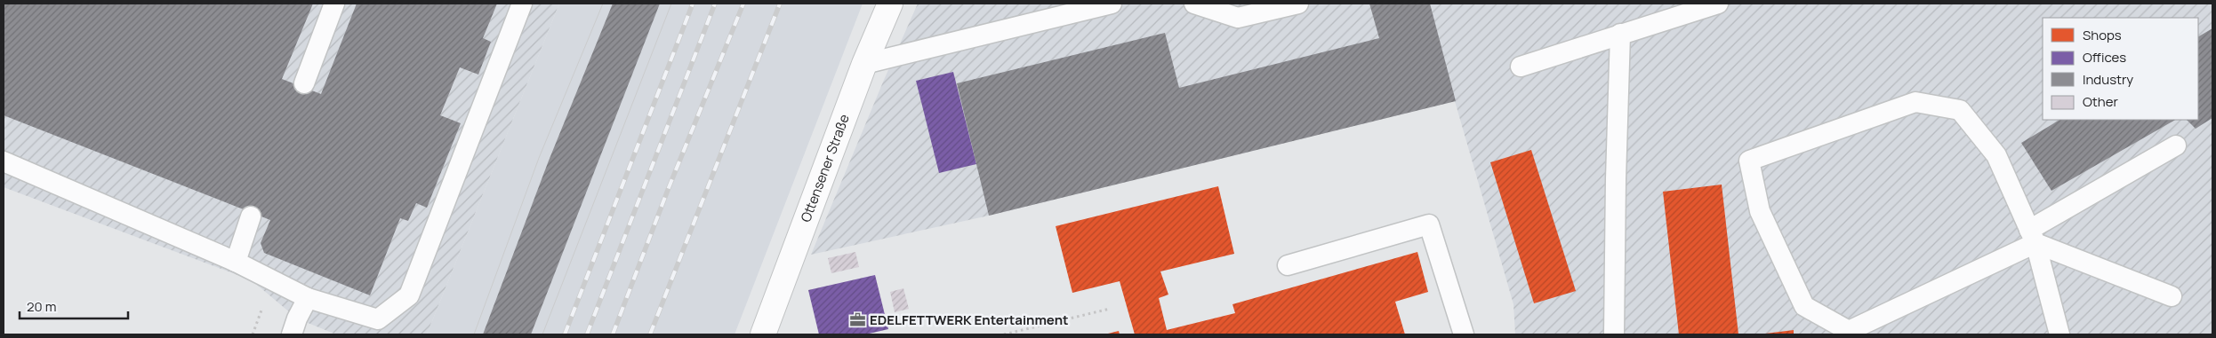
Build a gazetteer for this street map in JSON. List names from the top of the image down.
{
  "streets": {
    "street": ["Ottensener Straße"]
  },
  "places": {
    "office": ["EDELFETTWERK Entertainment"]
  },
  "legend": [
    "Shops",
    "Offices",
    "Industry",
    "Other"
  ],
  "scale_bar": "20 m"
}
